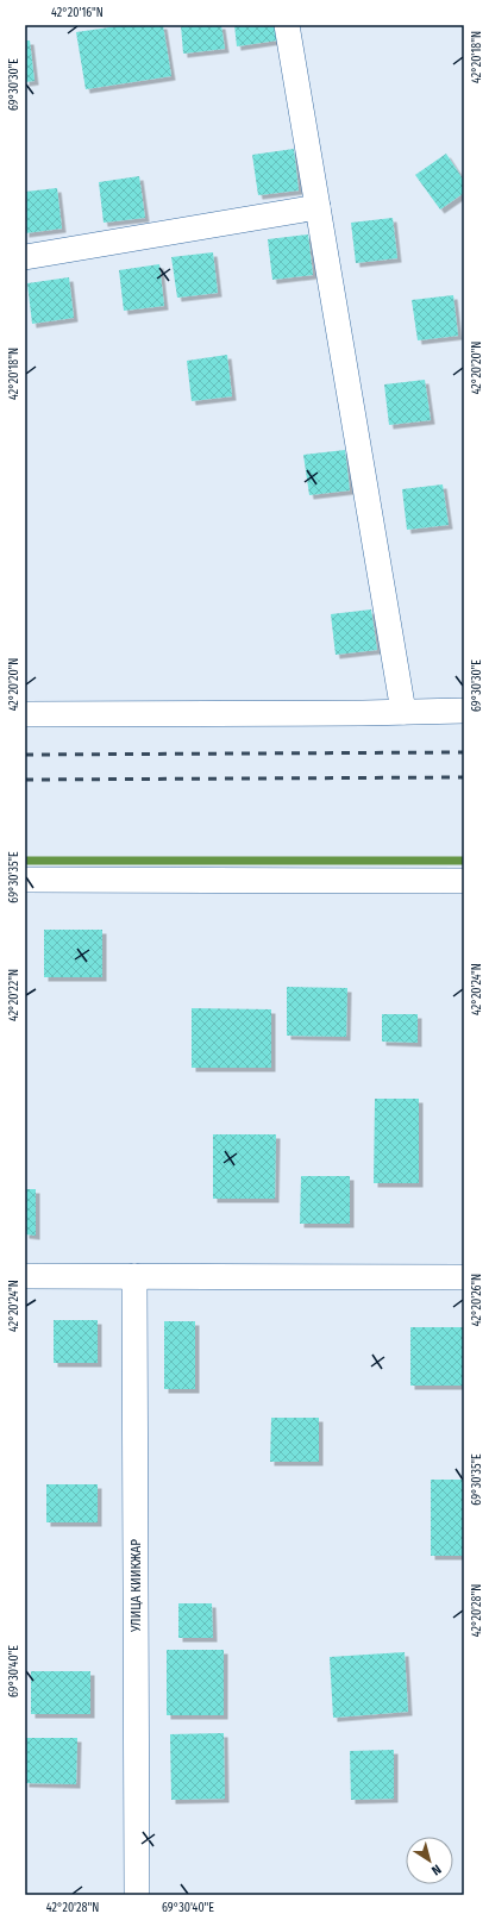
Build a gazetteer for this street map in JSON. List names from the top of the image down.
{
  "streets": {
    "street": ["УЛИЦА КИИКЖАР"]
  },
  "north": "bottom right",
  "coordinates": [
    "42°20'16\"N",
    "42°20'18\"N",
    "69°30'30\"E",
    "42°20'20\"N",
    "69°30'35\"E",
    "42°20'24\"N",
    "42°20'22\"N",
    "42°20'26\"N",
    "42°20'28\"N",
    "69°30'40\"E"
  ]
}
